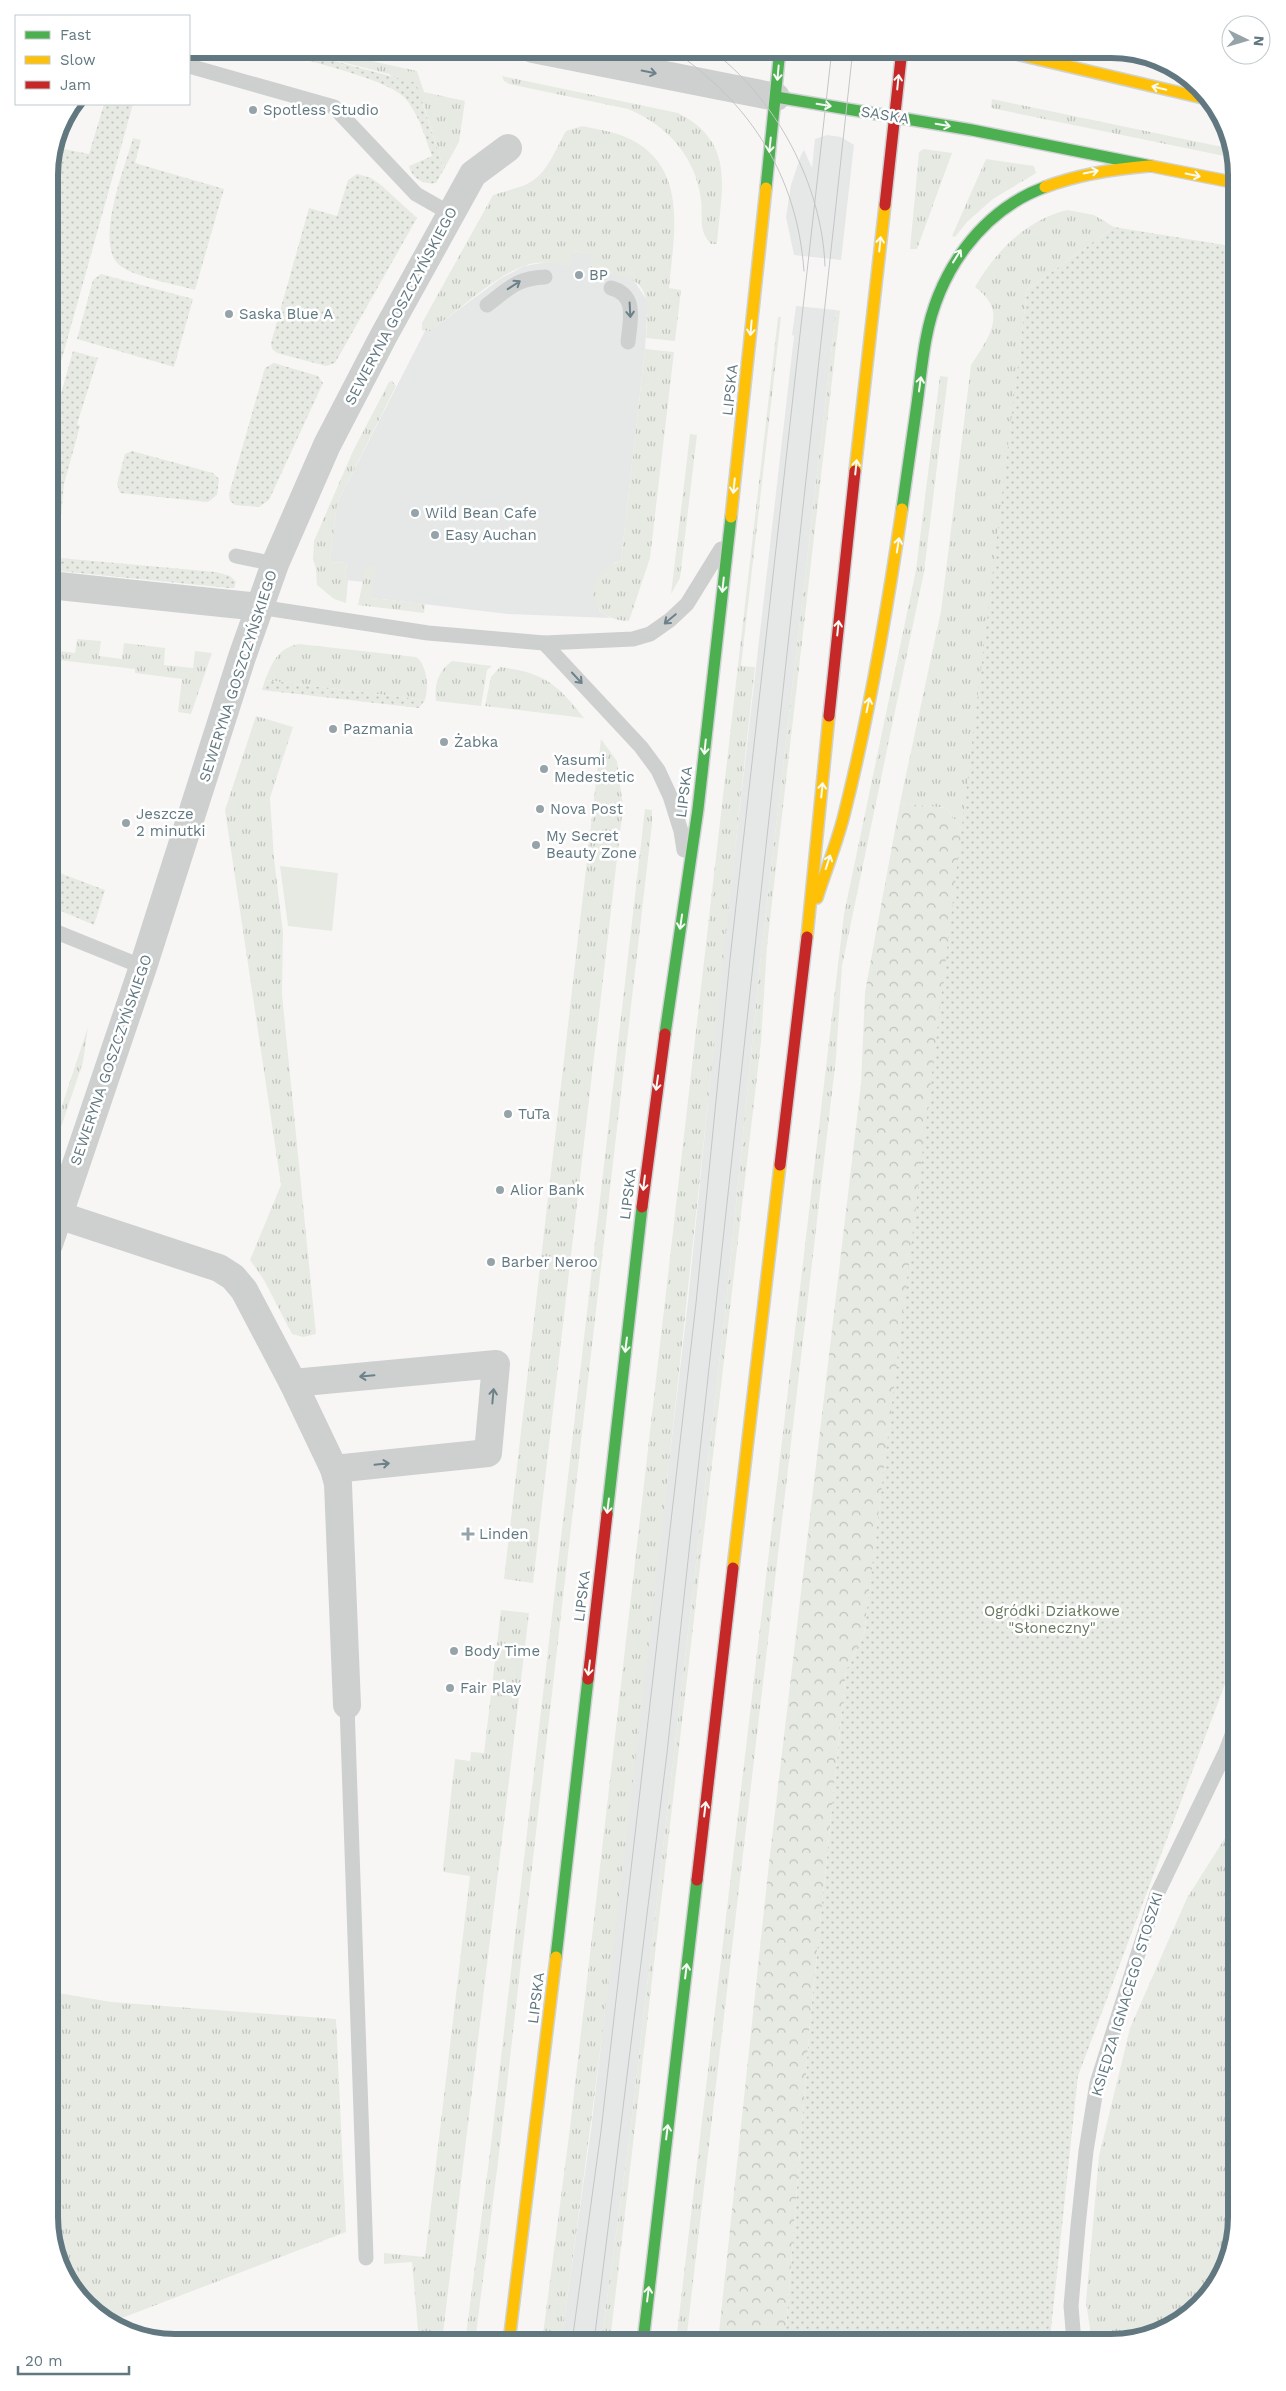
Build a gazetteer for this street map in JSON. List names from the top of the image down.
{
  "streets": {
    "main road": ["SASKA", "LIPSKA"],
    "street": ["SEWERYNA GOSZCZYŃSKIEGO"],
    "lane": ["KSIĘDZA IGNACEGO STOSZKI"]
  },
  "crossings": [
    ["SASKA", "LIPSKA"]
  ],
  "one_way": ["SASKA", "LIPSKA"],
  "parks": ["Ogródki Działkowe \"Słoneczny\""],
  "places": {
    "other": [
      "Spotless Studio",
      "BP",
      "Saska Blue A",
      "Wild Bean Cafe",
      "Easy Auchan",
      "Pazmania",
      "Żabka",
      "Yasumi Medestetic",
      "Nova Post",
      "Jeszcze 2 minutki",
      "My Secret Beauty Zone",
      "TuTa",
      "Alior Bank",
      "Barber Neroo",
      "Body Time",
      "Fair Play"
    ],
    "health": ["Linden"]
  },
  "legend": ["Fast", "Slow", "Jam"],
  "scale_bar": "20 m",
  "north": "right"
}
